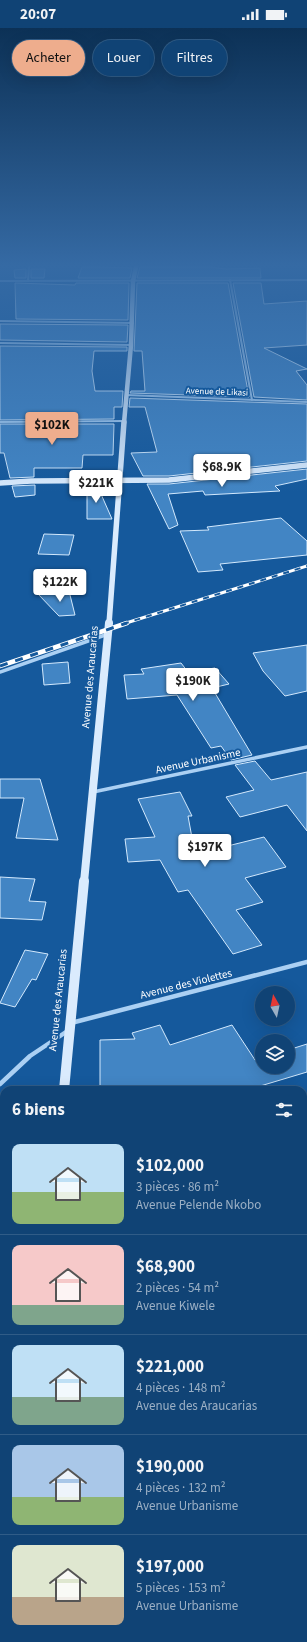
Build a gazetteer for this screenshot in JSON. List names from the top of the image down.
{
  "streets": {
    "street": [
      "Avenue de Likasi",
      "Avenue des Araucarias",
      "Avenue Urbanisme",
      "Avenue des Violettes"
    ]
  },
  "crossings": [
    ["Avenue de Likasi", "Avenue des Araucarias"],
    ["Avenue des Araucarias", "Avenue Urbanisme"],
    ["Avenue des Araucarias", "Avenue des Violettes"]
  ],
  "north": "top",
  "page": {
    "status": "20:07",
    "chip": ["Acheter", "Louer", "Filtres"],
    "price": [
      "$102K",
      "$68.9K",
      "$221K",
      "$122K",
      "$190K",
      "$197K"
    ],
    "heading": "6 biens",
    "list": [
      {
        "name": "$102,000",
        "note": "3 pièces · 86 m² · Avenue Pelende Nkobo"
      },
      {
        "name": "$68,900",
        "note": "2 pièces · 54 m² · Avenue Kiwele"
      },
      {
        "name": "$221,000",
        "note": "4 pièces · 148 m² · Avenue des Araucarias"
      },
      {
        "name": "$190,000",
        "note": "4 pièces · 132 m² · Avenue Urbanisme"
      },
      {
        "name": "$197,000",
        "note": "5 pièces · 153 m² · Avenue Urbanisme"
      }
    ]
  }
}
